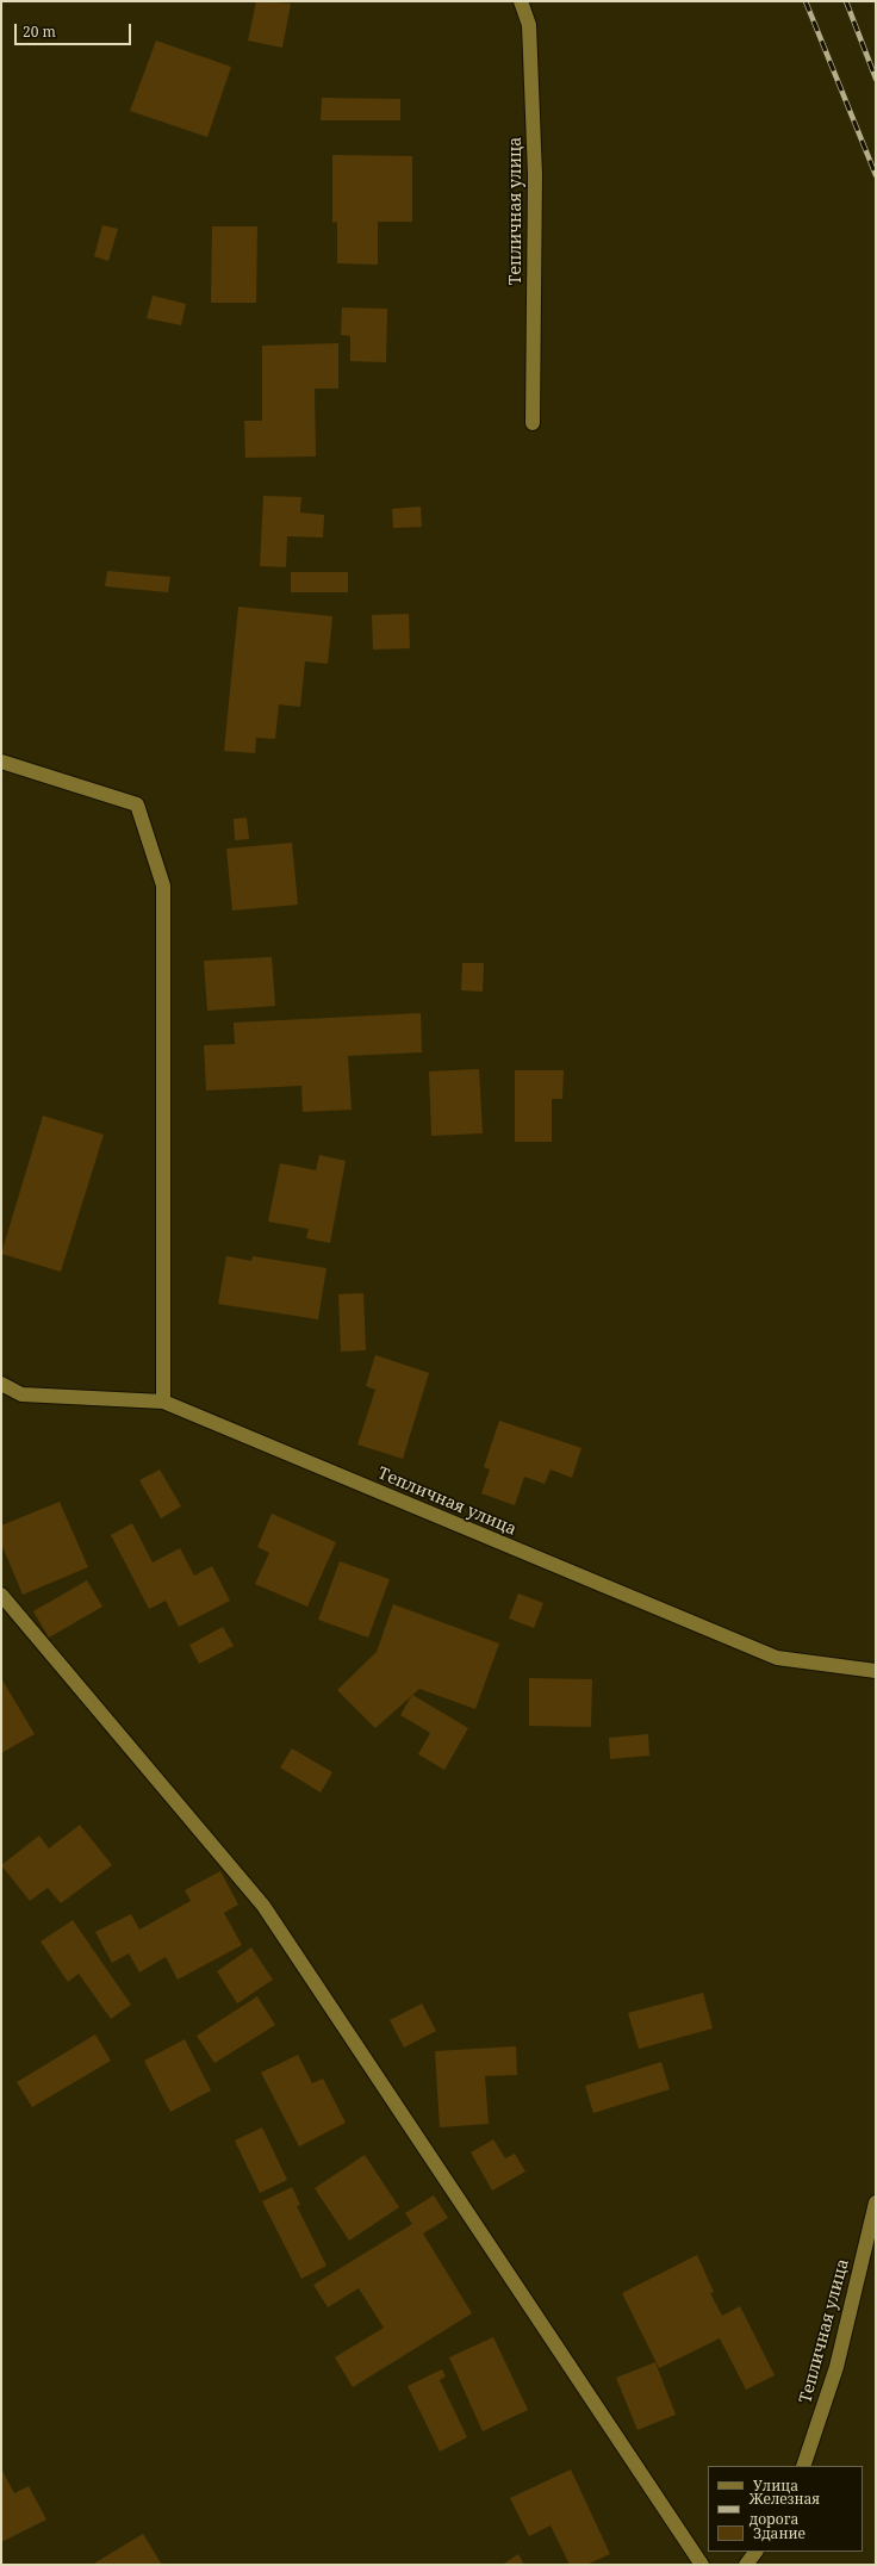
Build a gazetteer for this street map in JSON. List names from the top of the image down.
{
  "streets": {
    "street": ["Тепличная улица"]
  },
  "legend": ["Улица", "Железная дорога", "Здание"],
  "scale_bar": "20 m"
}
